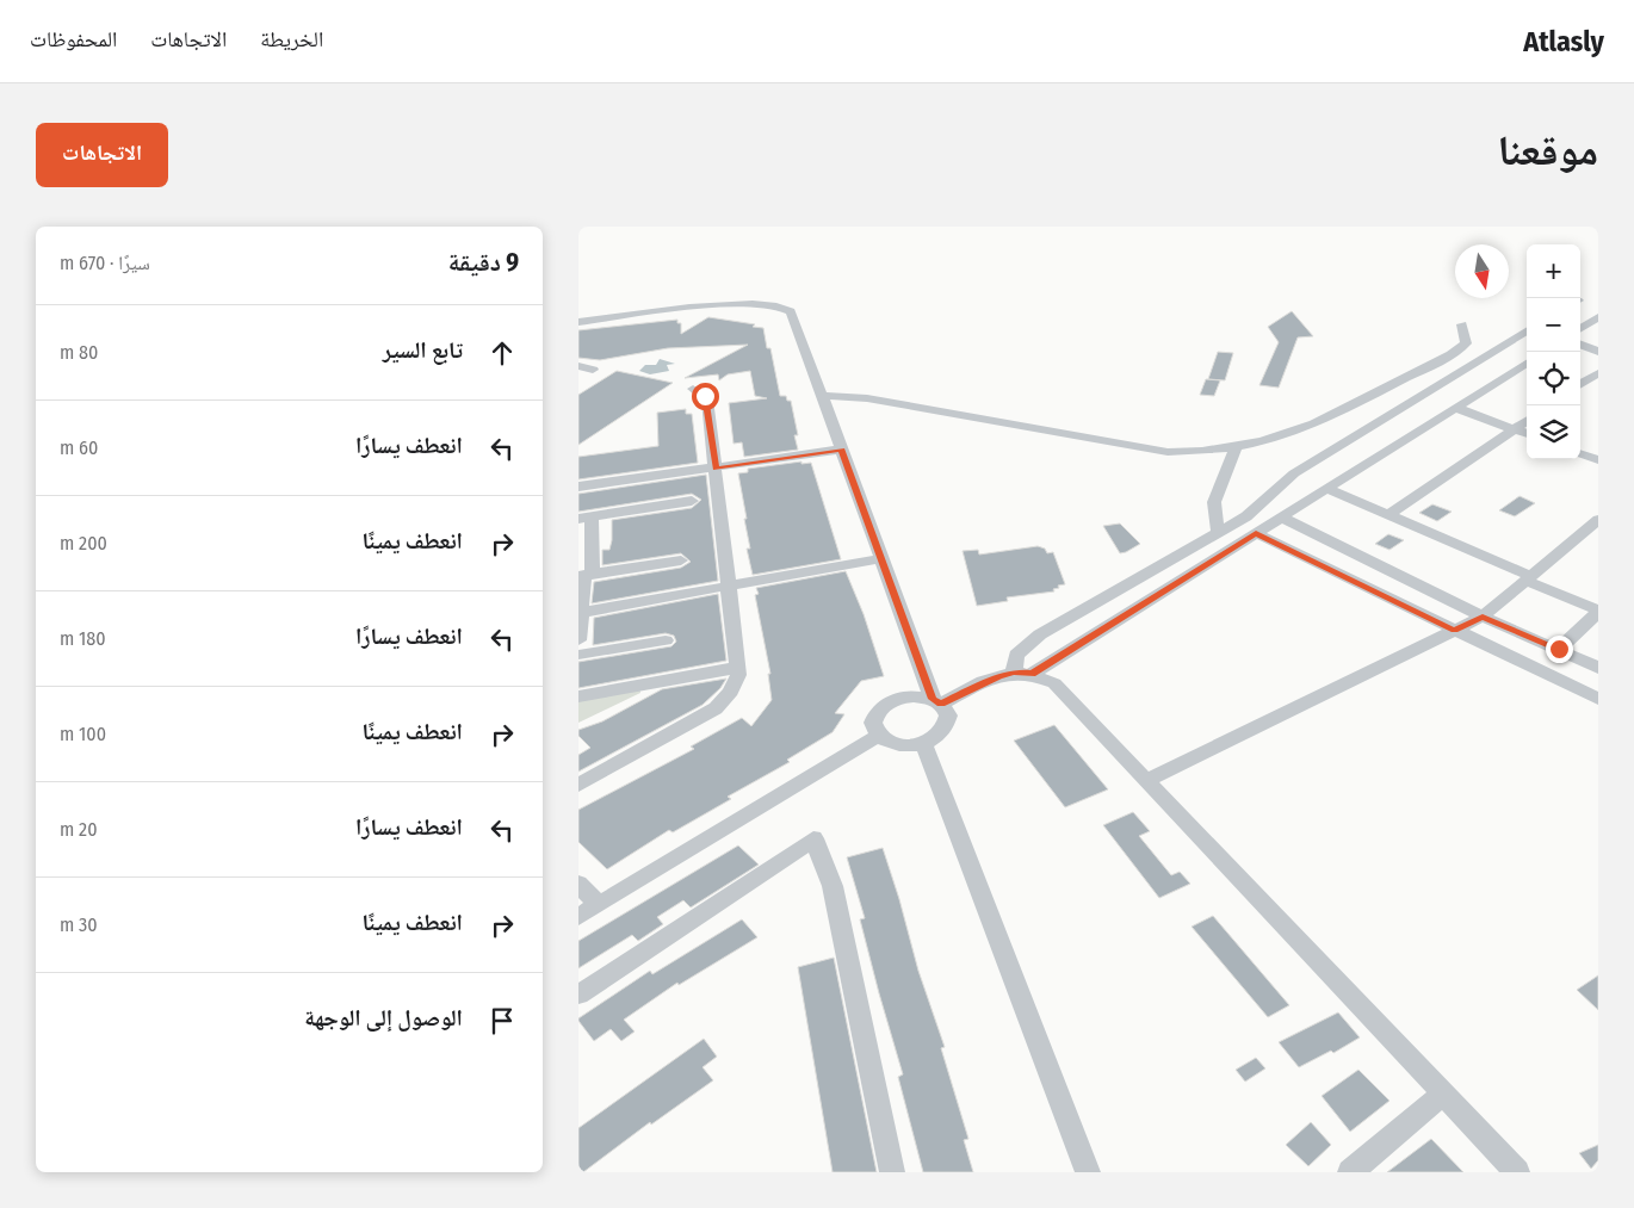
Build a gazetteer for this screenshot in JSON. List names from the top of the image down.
{
  "north": "bottom",
  "page": {
    "header": "Atlasly",
    "nav": ["الخريطة", "الاتجاهات", "المحفوظات"],
    "title": "موقعنا",
    "buttons": "الاتجاهات",
    "heading": ["9 دقيقة", "سيرًا · 670 m"],
    "map_buttons": ["+", "−"],
    "list": [
      ["تابع السير", "80 m"],
      ["انعطف يسارًا", "60 m"],
      ["انعطف يمينًا", "200 m"],
      ["انعطف يسارًا", "180 m"],
      ["انعطف يمينًا", "100 m"],
      ["انعطف يسارًا", "20 m"],
      ["انعطف يمينًا", "30 m"],
      "الوصول إلى الوجهة"
    ]
  }
}
